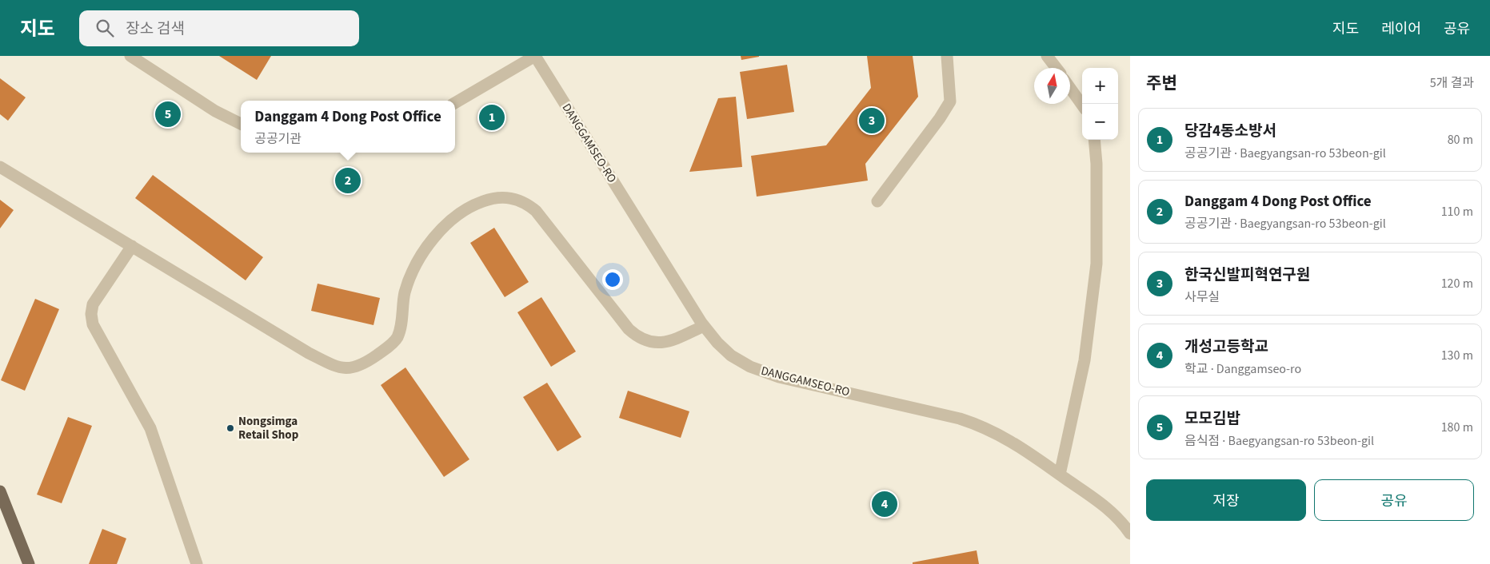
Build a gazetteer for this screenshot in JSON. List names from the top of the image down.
{
  "streets": {
    "street": ["DANGGAMSEO-RO"]
  },
  "places": ["Nongsimga Retail Shop"],
  "north": "top",
  "page": {
    "header": "지도",
    "search": "장소 검색",
    "nav": ["지도", "레이어", "공유"],
    "heading": ["주변", "5개 결과"],
    "map_buttons": ["+", "−"],
    "pins": [
      "5",
      "1",
      "3",
      "2",
      "4"
    ],
    "popup": ["Danggam 4 Dong Post Office", "공공기관"],
    "list": [
      {
        "mark": "1",
        "name": "당감4동소방서",
        "note": "공공기관 · Baegyangsan-ro 53beon-gil",
        "value": "80 m"
      },
      {
        "mark": "2",
        "name": "Danggam 4 Dong Post Office",
        "note": "공공기관 · Baegyangsan-ro 53beon-gil",
        "value": "110 m"
      },
      {
        "mark": "3",
        "name": "한국신발피혁연구원",
        "note": "사무실",
        "value": "120 m"
      },
      {
        "mark": "4",
        "name": "개성고등학교",
        "note": "학교 · Danggamseo-ro",
        "value": "130 m"
      },
      {
        "mark": "5",
        "name": "모모김밥",
        "note": "음식점 · Baegyangsan-ro 53beon-gil",
        "value": "180 m"
      }
    ],
    "buttons": ["저장", "공유"]
  }
}
